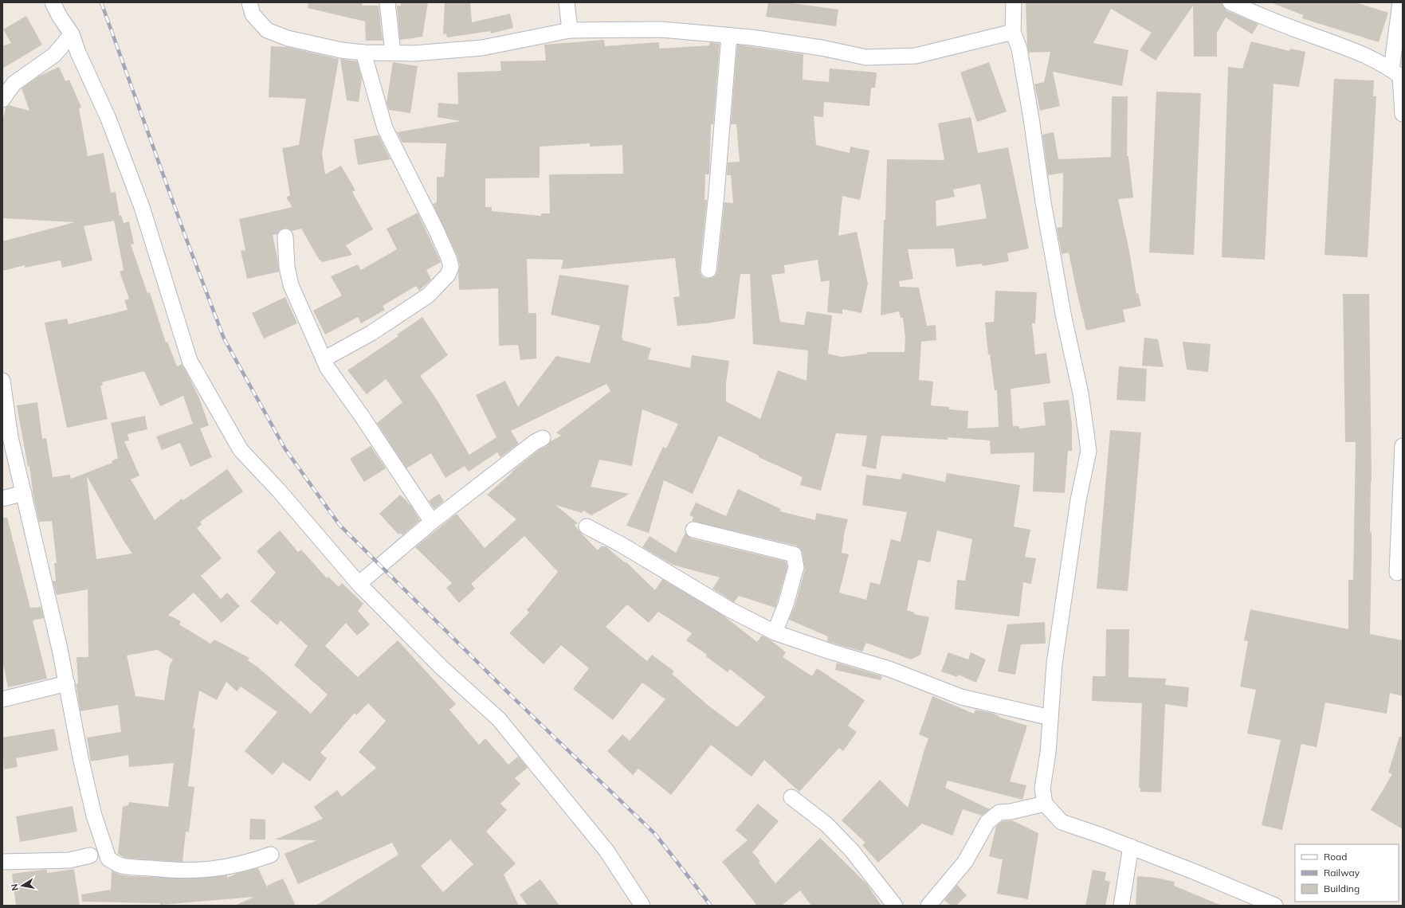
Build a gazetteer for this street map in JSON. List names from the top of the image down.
{
  "legend": ["Road", "Railway", "Building"],
  "north": "left"
}
